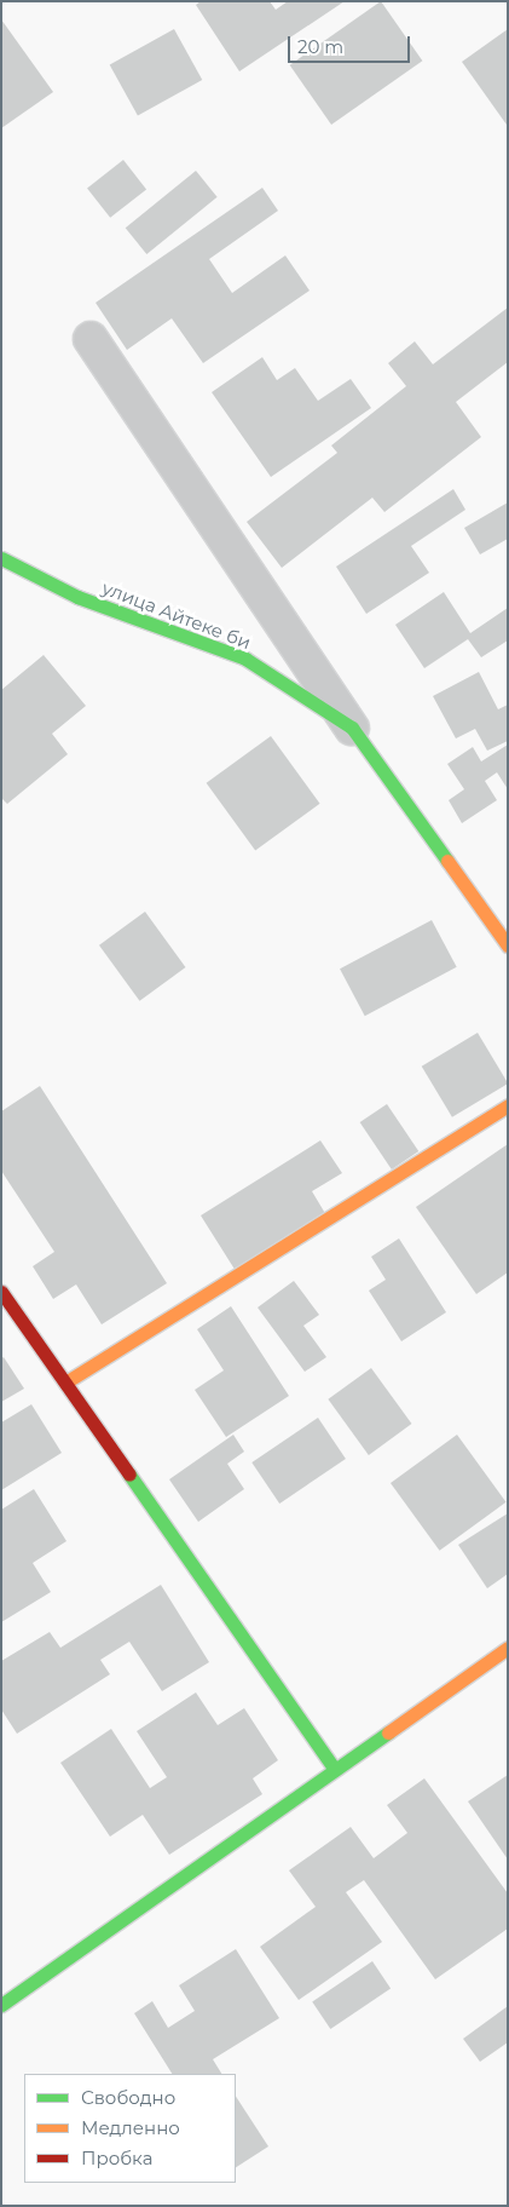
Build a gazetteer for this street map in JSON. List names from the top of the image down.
{
  "streets": {
    "street": ["улица Айтеке би"]
  },
  "legend": ["Свободно", "Медленно", "Пробка"],
  "scale_bar": "20 m"
}
